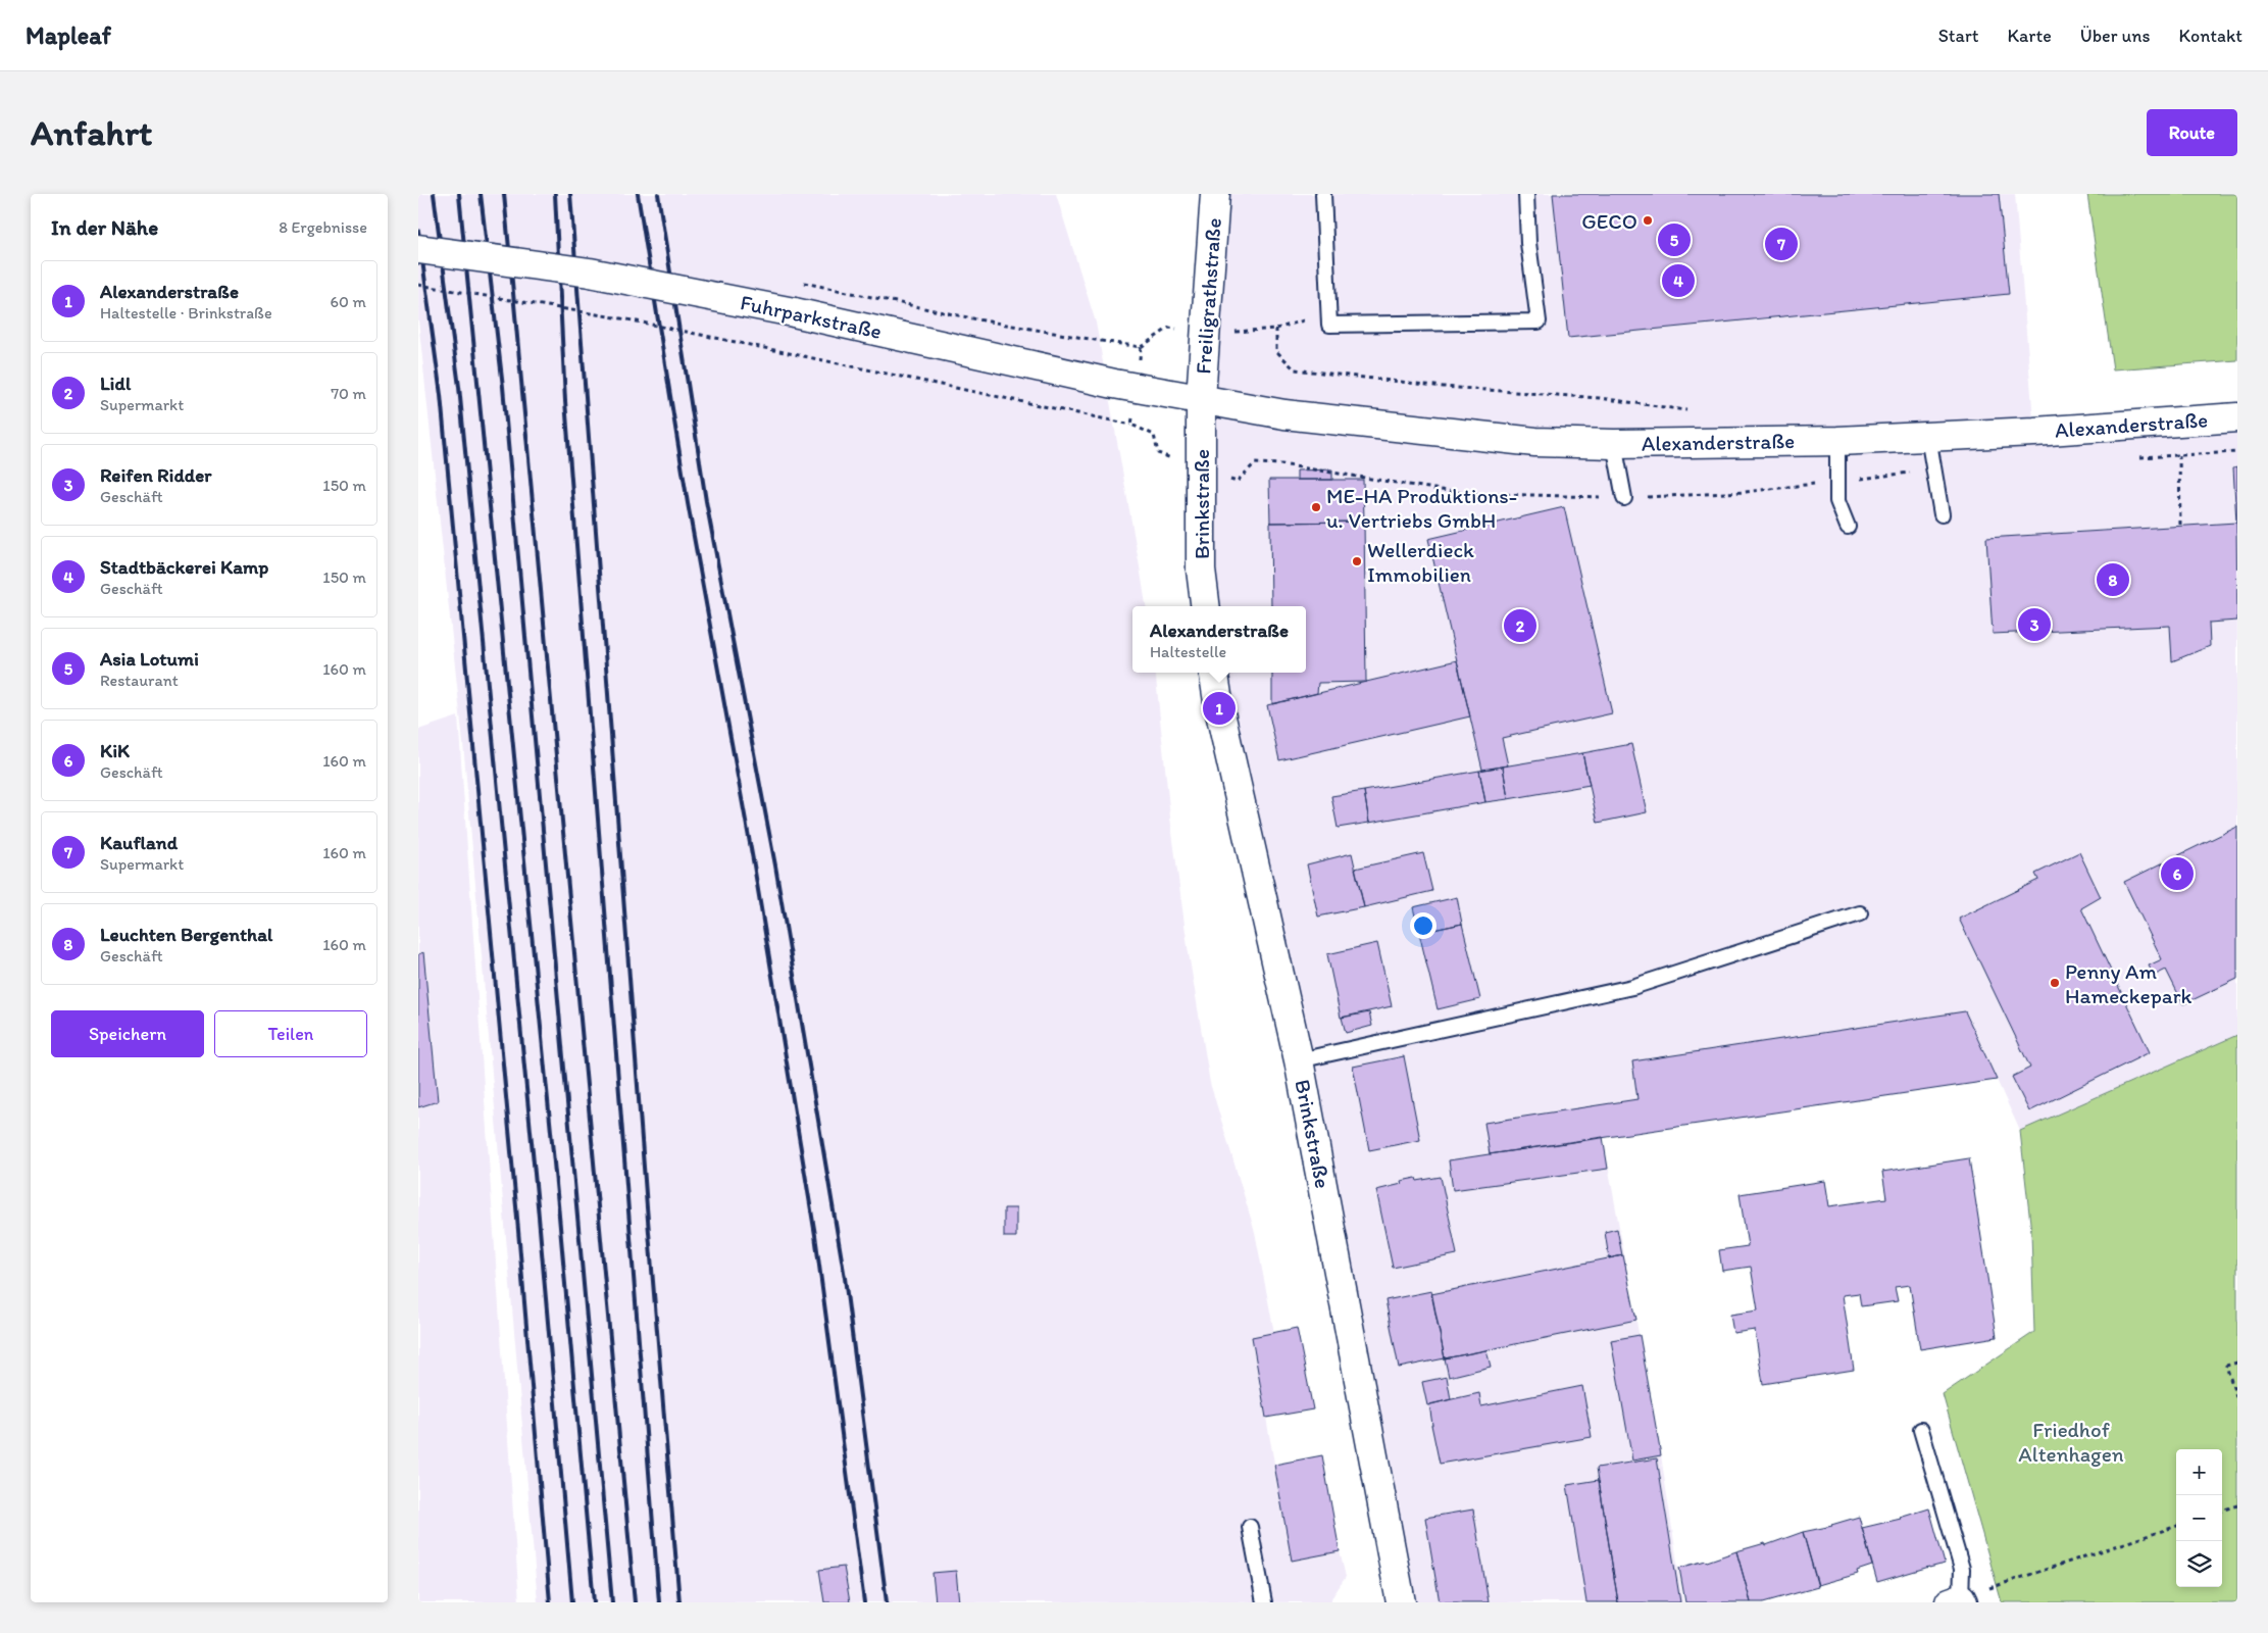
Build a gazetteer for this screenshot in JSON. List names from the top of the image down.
{
  "streets": {
    "main road": [
      "Freiligrathstraße",
      "Fuhrparkstraße",
      "Alexanderstraße",
      "Brinkstraße"
    ]
  },
  "crossings": [
    ["Freiligrathstraße", "Fuhrparkstraße"],
    ["Freiligrathstraße", "Alexanderstraße"],
    ["Freiligrathstraße", "Brinkstraße"],
    ["Fuhrparkstraße", "Alexanderstraße"],
    ["Fuhrparkstraße", "Brinkstraße"],
    ["Alexanderstraße", "Brinkstraße"]
  ],
  "parks": ["Friedhof Altenhagen"],
  "places": [
    "GECO",
    "ME-HA Produktions- u. Vertriebs GmbH",
    "Wellerdieck Immobilien",
    "Penny Am Hameckepark"
  ],
  "page": {
    "header": "Mapleaf",
    "nav": [
      "Start",
      "Karte",
      "Über uns",
      "Kontakt"
    ],
    "buttons": [
      "Route",
      ["Speichern", "Teilen"]
    ],
    "title": "Anfahrt",
    "heading": ["In der Nähe", "8 Ergebnisse"],
    "pins": [
      "5",
      "7",
      "4",
      "8",
      "3",
      "2",
      "1",
      "6"
    ],
    "list": [
      {
        "mark": "1",
        "name": "Alexanderstraße",
        "note": "Haltestelle · Brinkstraße",
        "value": "60 m"
      },
      {
        "mark": "2",
        "name": "Lidl",
        "note": "Supermarkt",
        "value": "70 m"
      },
      {
        "mark": "3",
        "name": "Reifen Ridder",
        "note": "Geschäft",
        "value": "150 m"
      },
      {
        "mark": "4",
        "name": "Stadtbäckerei Kamp",
        "note": "Geschäft",
        "value": "150 m"
      },
      {
        "mark": "5",
        "name": "Asia Lotumi",
        "note": "Restaurant",
        "value": "160 m"
      },
      {
        "mark": "6",
        "name": "KiK",
        "note": "Geschäft",
        "value": "160 m"
      },
      {
        "mark": "7",
        "name": "Kaufland",
        "note": "Supermarkt",
        "value": "160 m"
      },
      {
        "mark": "8",
        "name": "Leuchten Bergenthal",
        "note": "Geschäft",
        "value": "160 m"
      }
    ],
    "popup": ["Alexanderstraße", "Haltestelle"],
    "map_buttons": ["+", "−"]
  }
}
